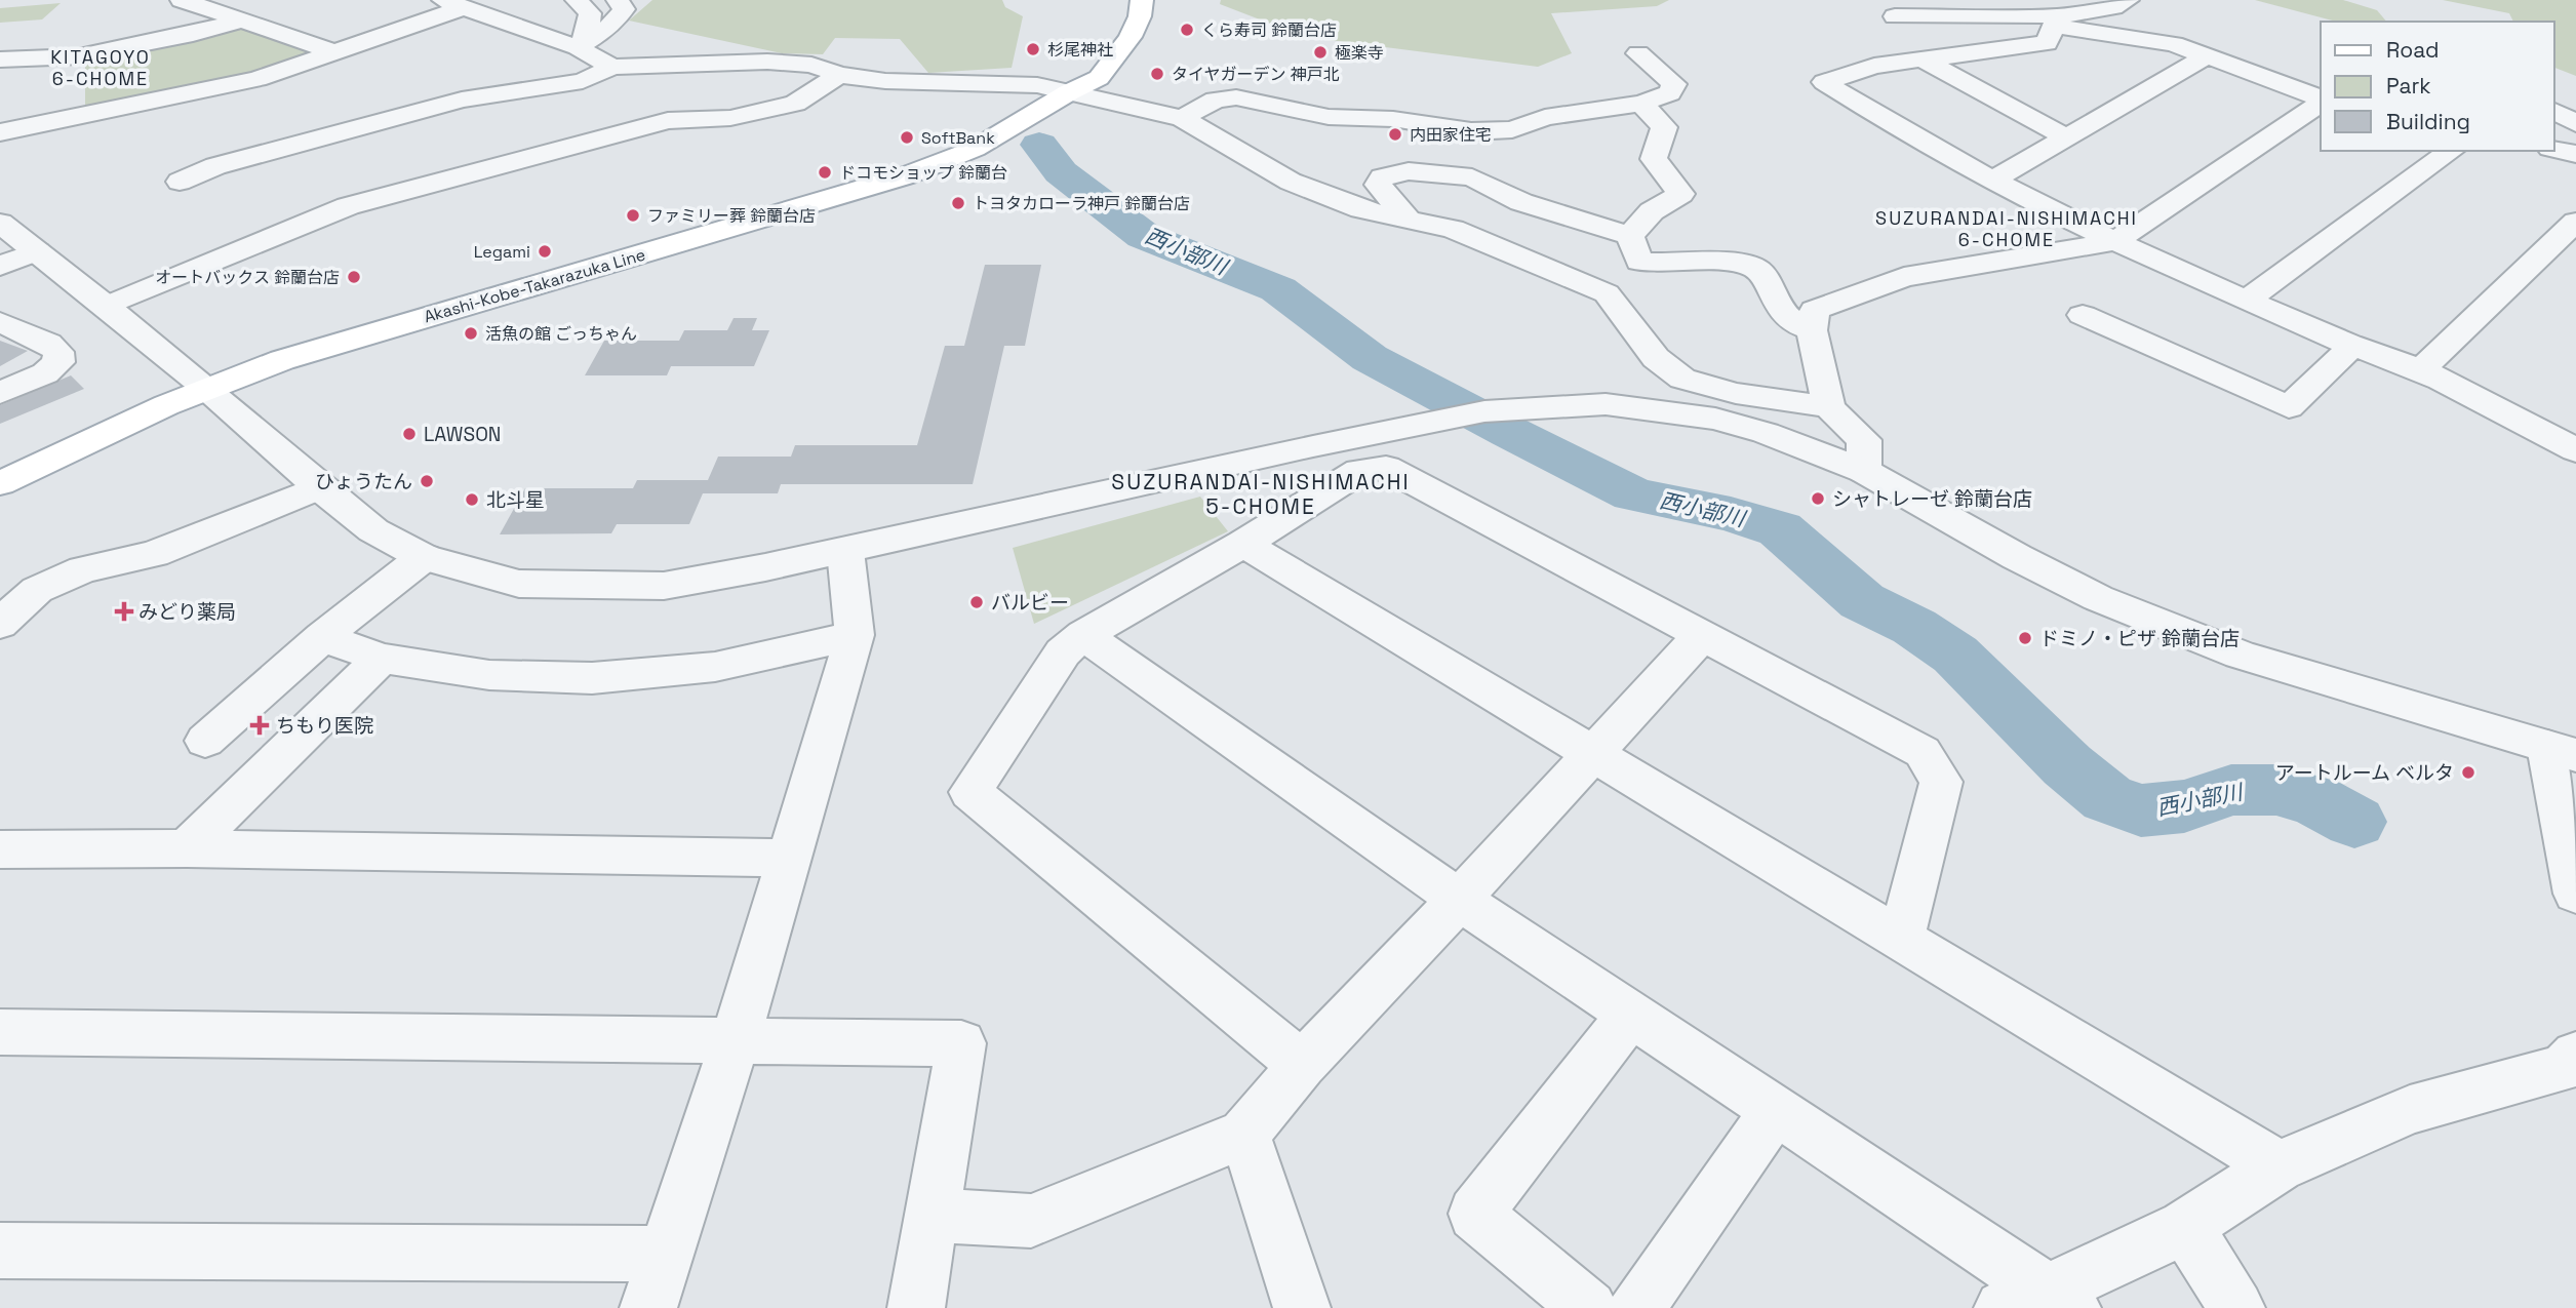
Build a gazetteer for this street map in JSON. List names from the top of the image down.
{
  "streets": {
    "main road": ["Akashi-Kobe-Takarazuka Line"]
  },
  "districts": ["KITAGOYO 6-CHOME", "SUZURANDAI-NISHIMACHI 6-CHOME", "SUZURANDAI-NISHIMACHI 5-CHOME"],
  "water": ["西小部川"],
  "places": {
    "other": [
      "くら寿司 鈴蘭台店",
      "杉尾神社",
      "極楽寺",
      "タイヤガーデン 神戸北",
      "内田家住宅",
      "SoftBank",
      "ドコモショップ 鈴蘭台",
      "トヨタカローラ神戸 鈴蘭台店",
      "ファミリー葬 鈴蘭台店",
      "Legami",
      "オートバックス 鈴蘭台店",
      "活魚の館 ごっちゃん",
      "LAWSON",
      "ひょうたん",
      "シャトレーゼ 鈴蘭台店",
      "北斗星",
      "バルビー",
      "ドミノ・ピザ 鈴蘭台店",
      "アートルーム ベルタ"
    ],
    "health": ["みどり薬局", "ちもり医院"]
  },
  "legend": ["Road", "Park", "Building"]
}
